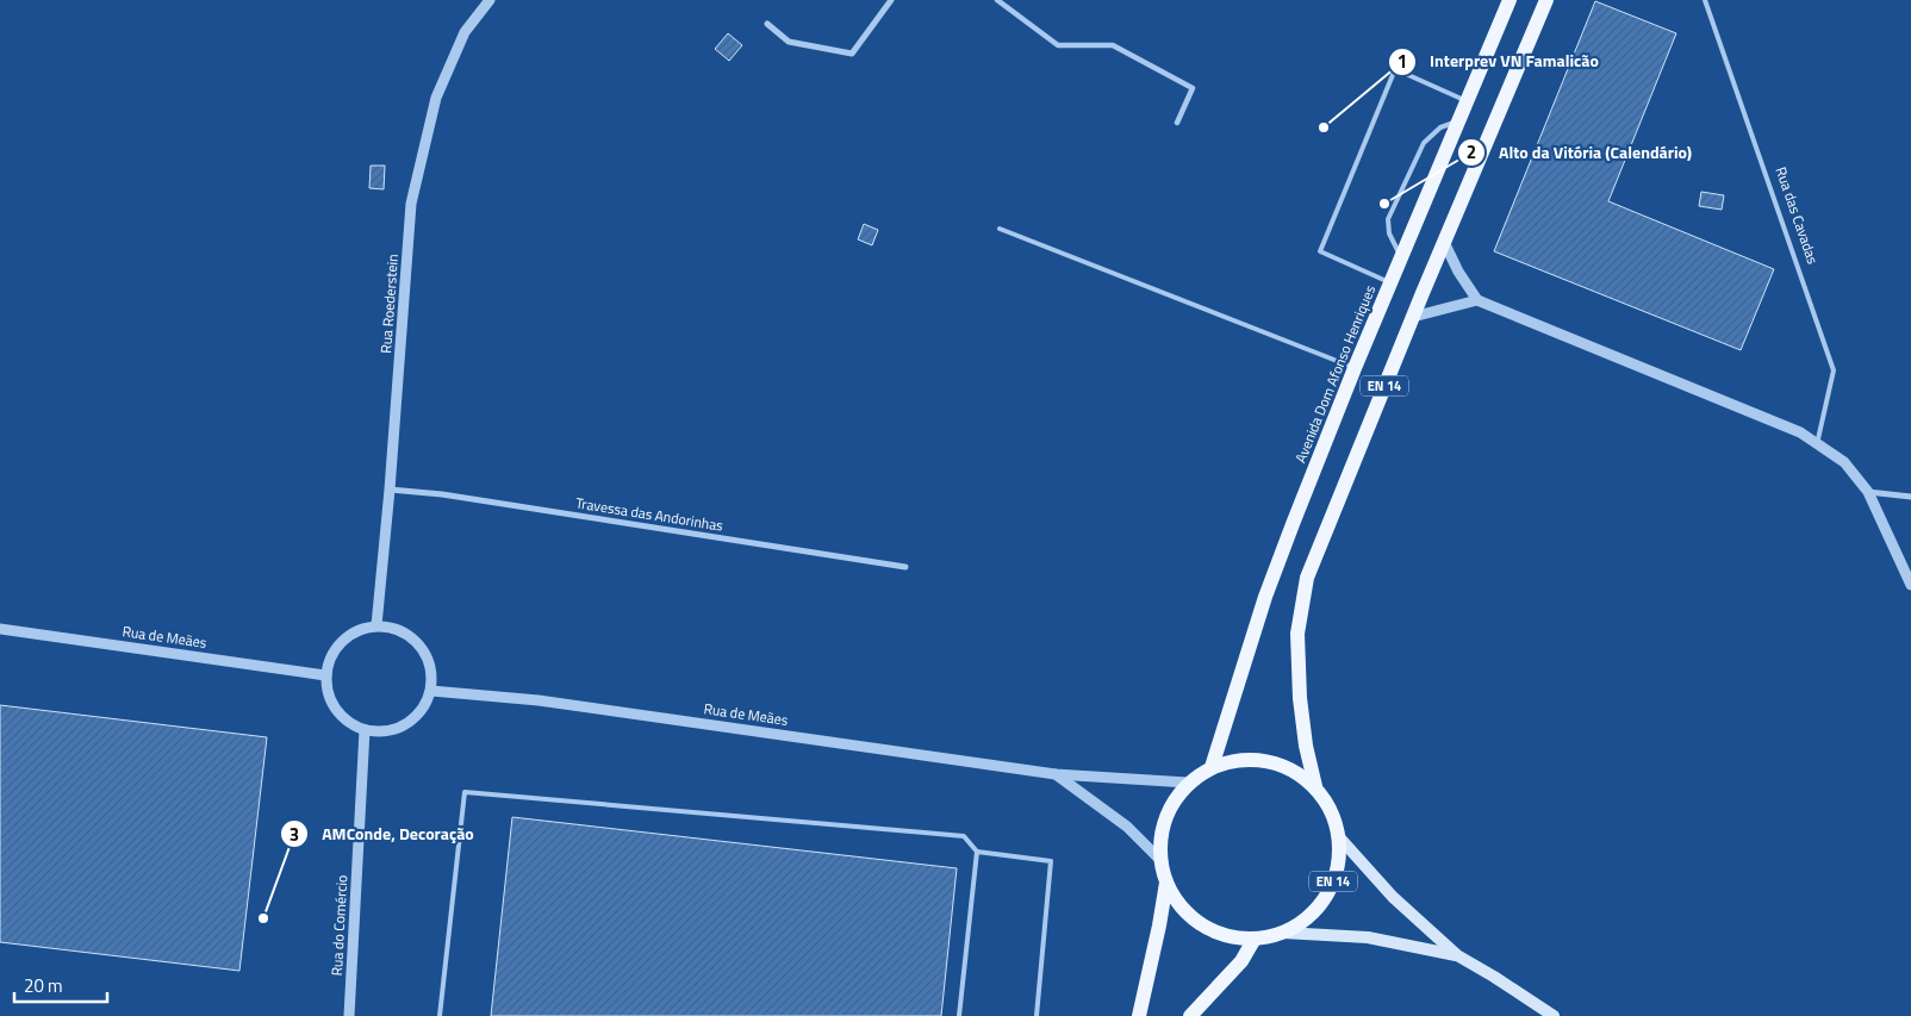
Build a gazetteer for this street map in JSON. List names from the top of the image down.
{
  "streets": {
    "main road": ["Avenida Dom Afonso Henriques", "EN 14"],
    "street": [
      "Rua Roederstein",
      "Travessa das Andorinhas",
      "Rua de Meães",
      "Rua do Comércio"
    ],
    "lane": ["Rua das Cavadas"]
  },
  "crossings": [
    ["Rua Roederstein", "Travessa das Andorinhas"],
    ["Rua Roederstein", "Rua de Meães"],
    ["Rua Roederstein", "Rua do Comércio"],
    ["Avenida Dom Afonso Henriques", "EN 14"],
    ["Avenida Dom Afonso Henriques", "Rua de Meães"],
    ["EN 14", "Rua de Meães"],
    ["Rua de Meães", "Rua do Comércio"]
  ],
  "places": ["Interprev VN Famalicão", "Alto da Vitória (Calendário)", "AMConde, Decoração"],
  "scale_bar": "20 m"
}
